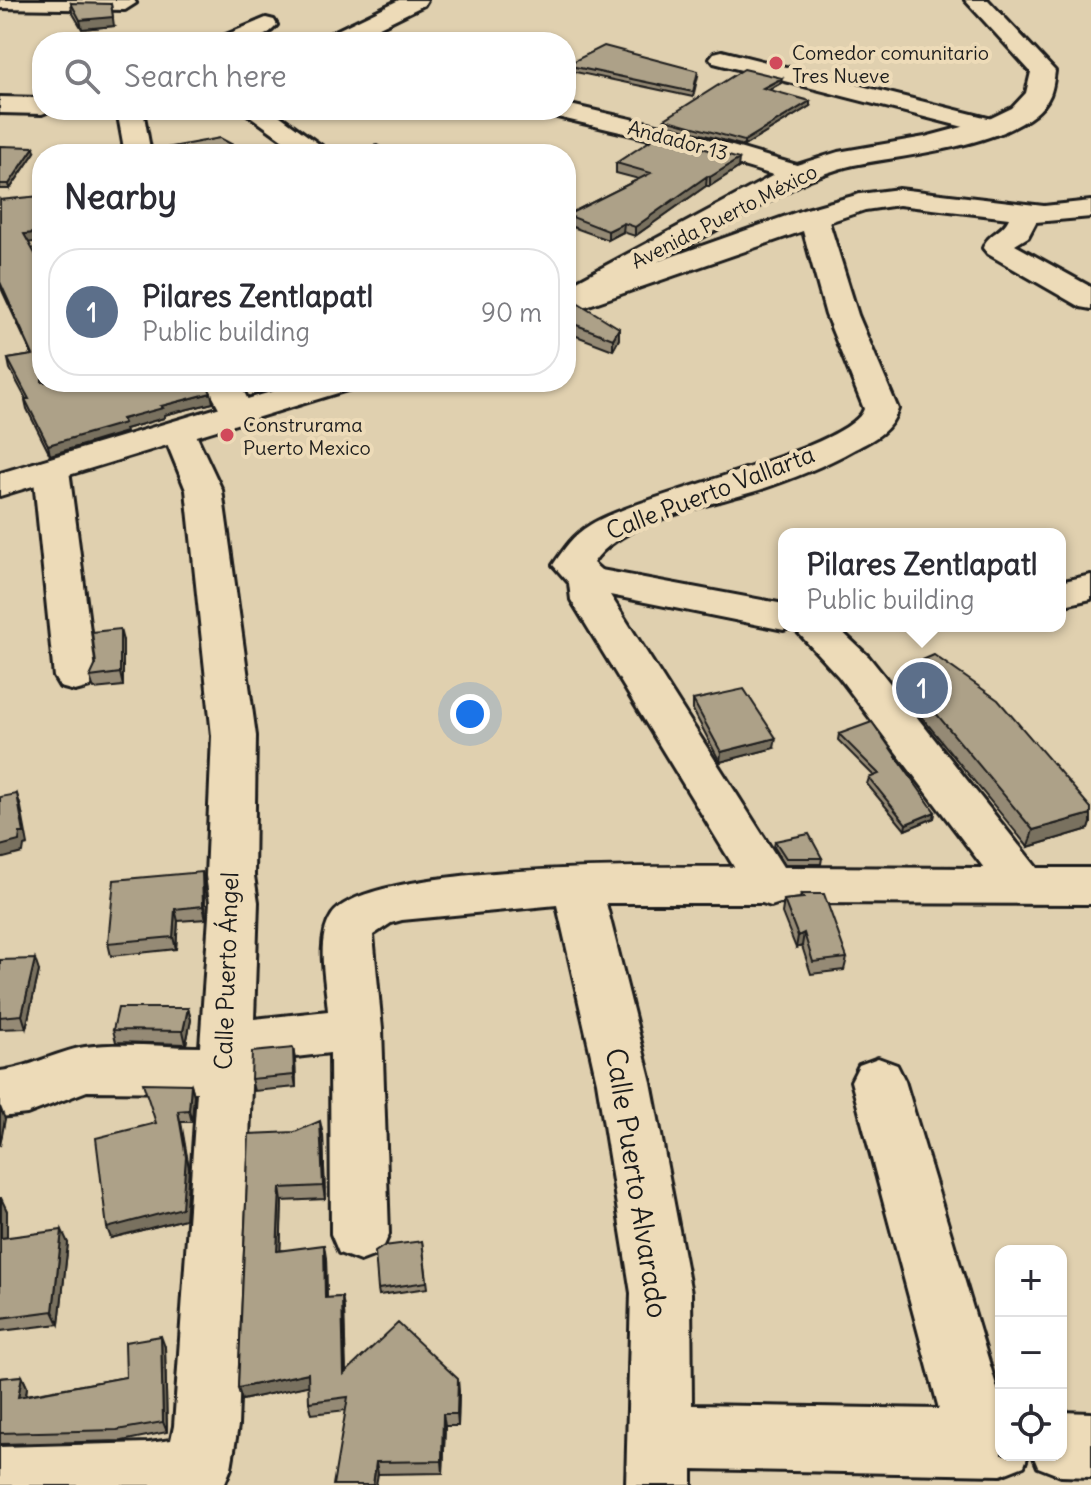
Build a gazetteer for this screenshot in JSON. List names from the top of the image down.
{
  "streets": {
    "street": [
      "Andador 13",
      "Avenida Puerto México",
      "Calle Puerto Vallarta",
      "Calle Puerto Ángel",
      "Calle Puerto Alvarado"
    ]
  },
  "crossings": [
    ["Andador 13", "Avenida Puerto México"]
  ],
  "places": ["Comedor comunitario Tres Nueve", "Construrama Puerto Mexico"],
  "page": {
    "search": "Search here",
    "heading": "Nearby",
    "list": [
      {
        "mark": "1",
        "name": "Pilares Zentlapatl",
        "note": "Public building",
        "value": "90 m"
      }
    ],
    "popup": ["Pilares Zentlapatl", "Public building"],
    "pins": "1",
    "map_buttons": ["+", "−"]
  }
}
